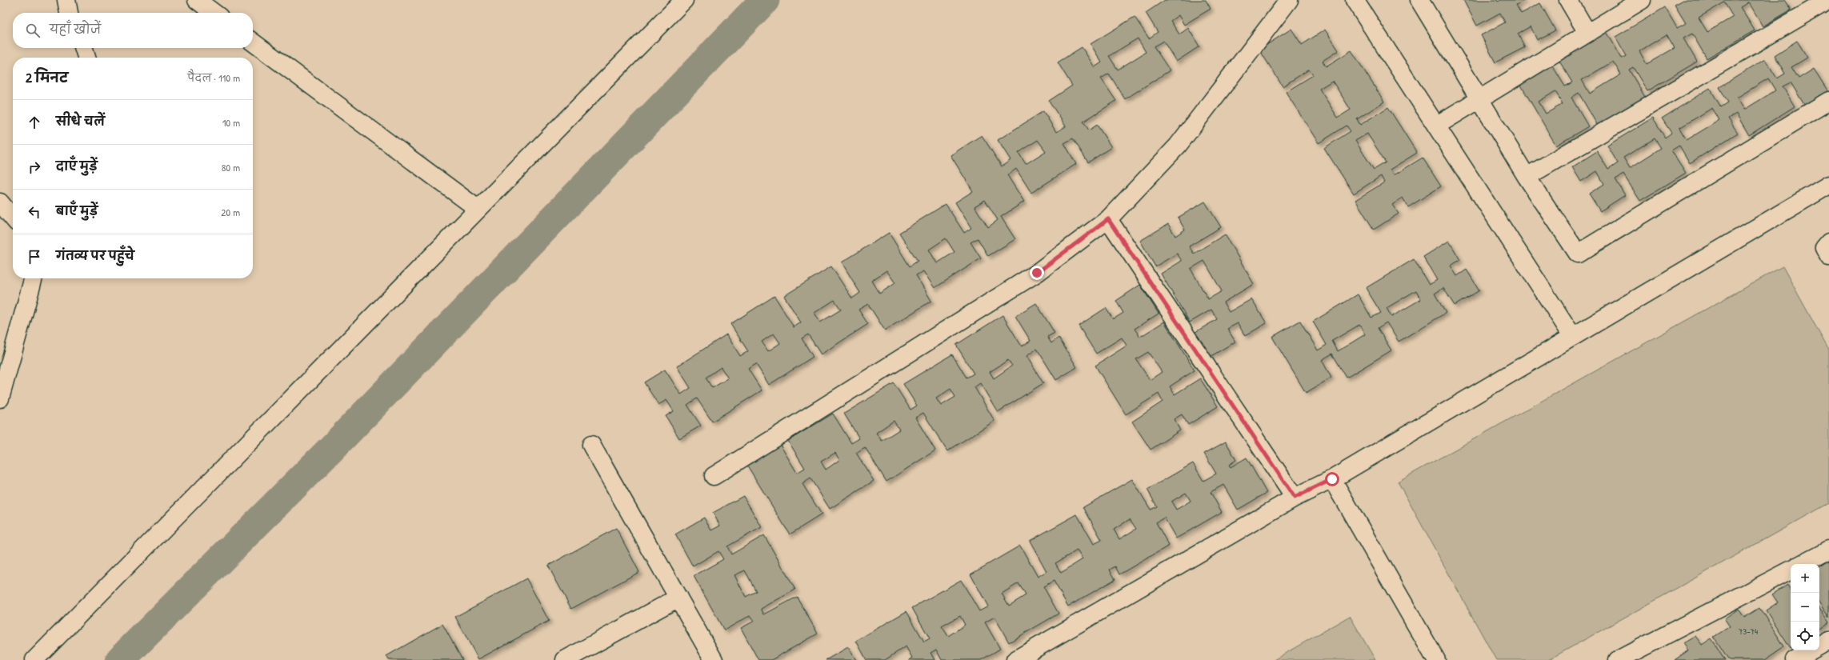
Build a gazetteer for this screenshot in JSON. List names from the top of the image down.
{
  "house_numbers": ["73-74"],
  "page": {
    "search": "यहाँ खोजें",
    "heading": ["2 मिनट", "पैदल · 110 m"],
    "list": [
      ["सीधे चलें", "10 m"],
      ["दाएँ मुड़ें", "80 m"],
      ["बाएँ मुड़ें", "20 m"],
      "गंतव्य पर पहुँचे"
    ],
    "map_buttons": ["+", "−"]
  }
}
